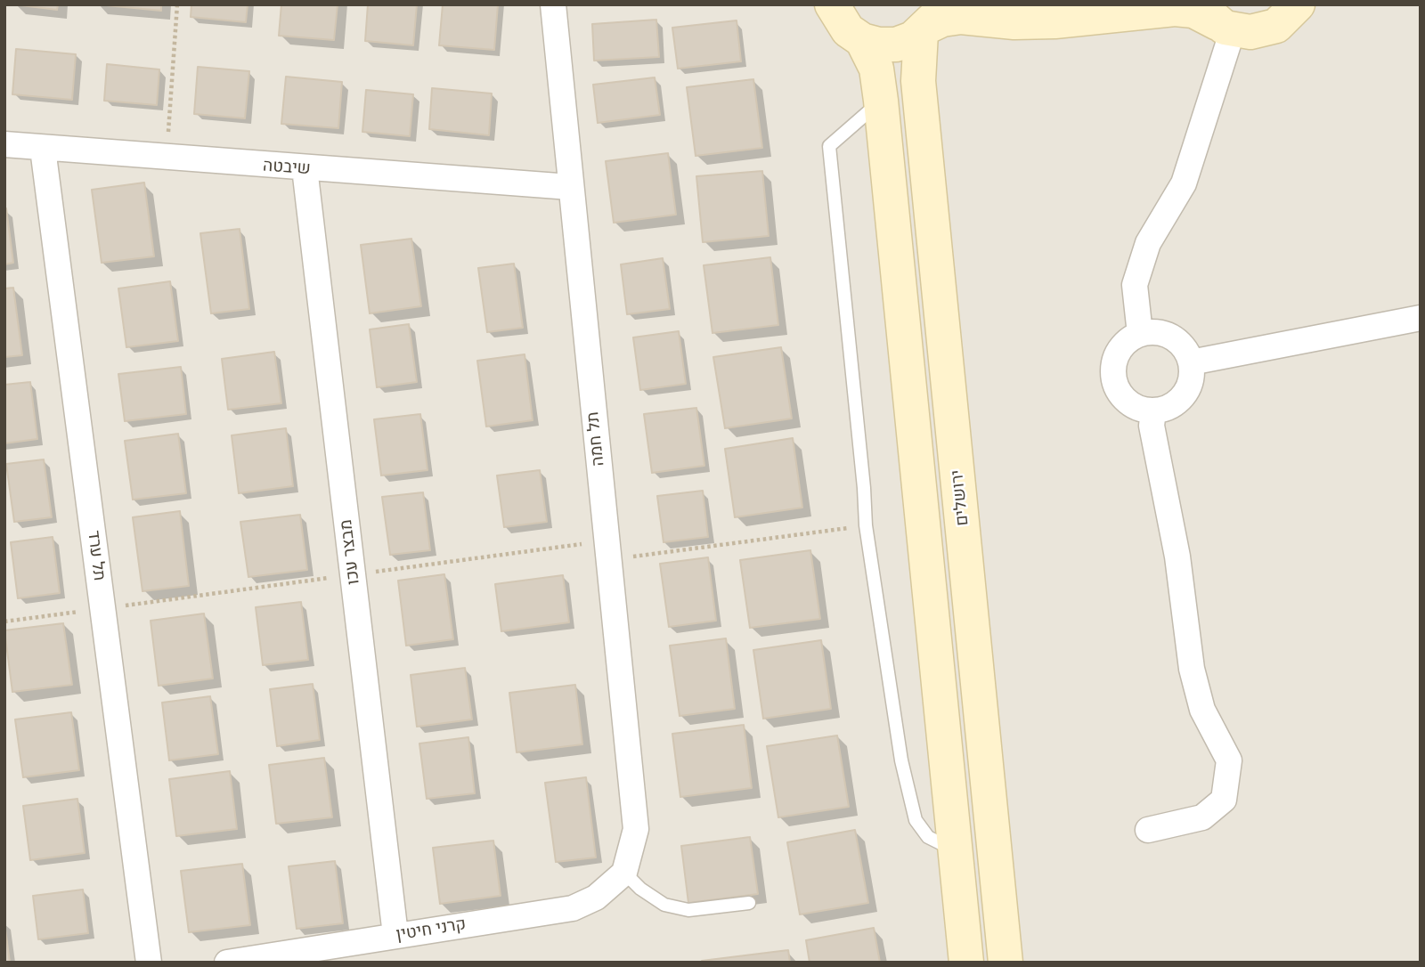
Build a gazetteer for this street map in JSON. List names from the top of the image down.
{
  "streets": {
    "main road": ["ירושלים"],
    "street": [
      "שיבטה",
      "תל חמה",
      "מבצר עכו",
      "תל ערד",
      "קרני חיטין"
    ]
  },
  "crossings": [
    ["שיבטה", "תל חמה"],
    ["שיבטה", "מבצר עכו"],
    ["שיבטה", "תל ערד"],
    ["תל חמה", "קרני חיטין"],
    ["מבצר עכו", "קרני חיטין"]
  ]
}
